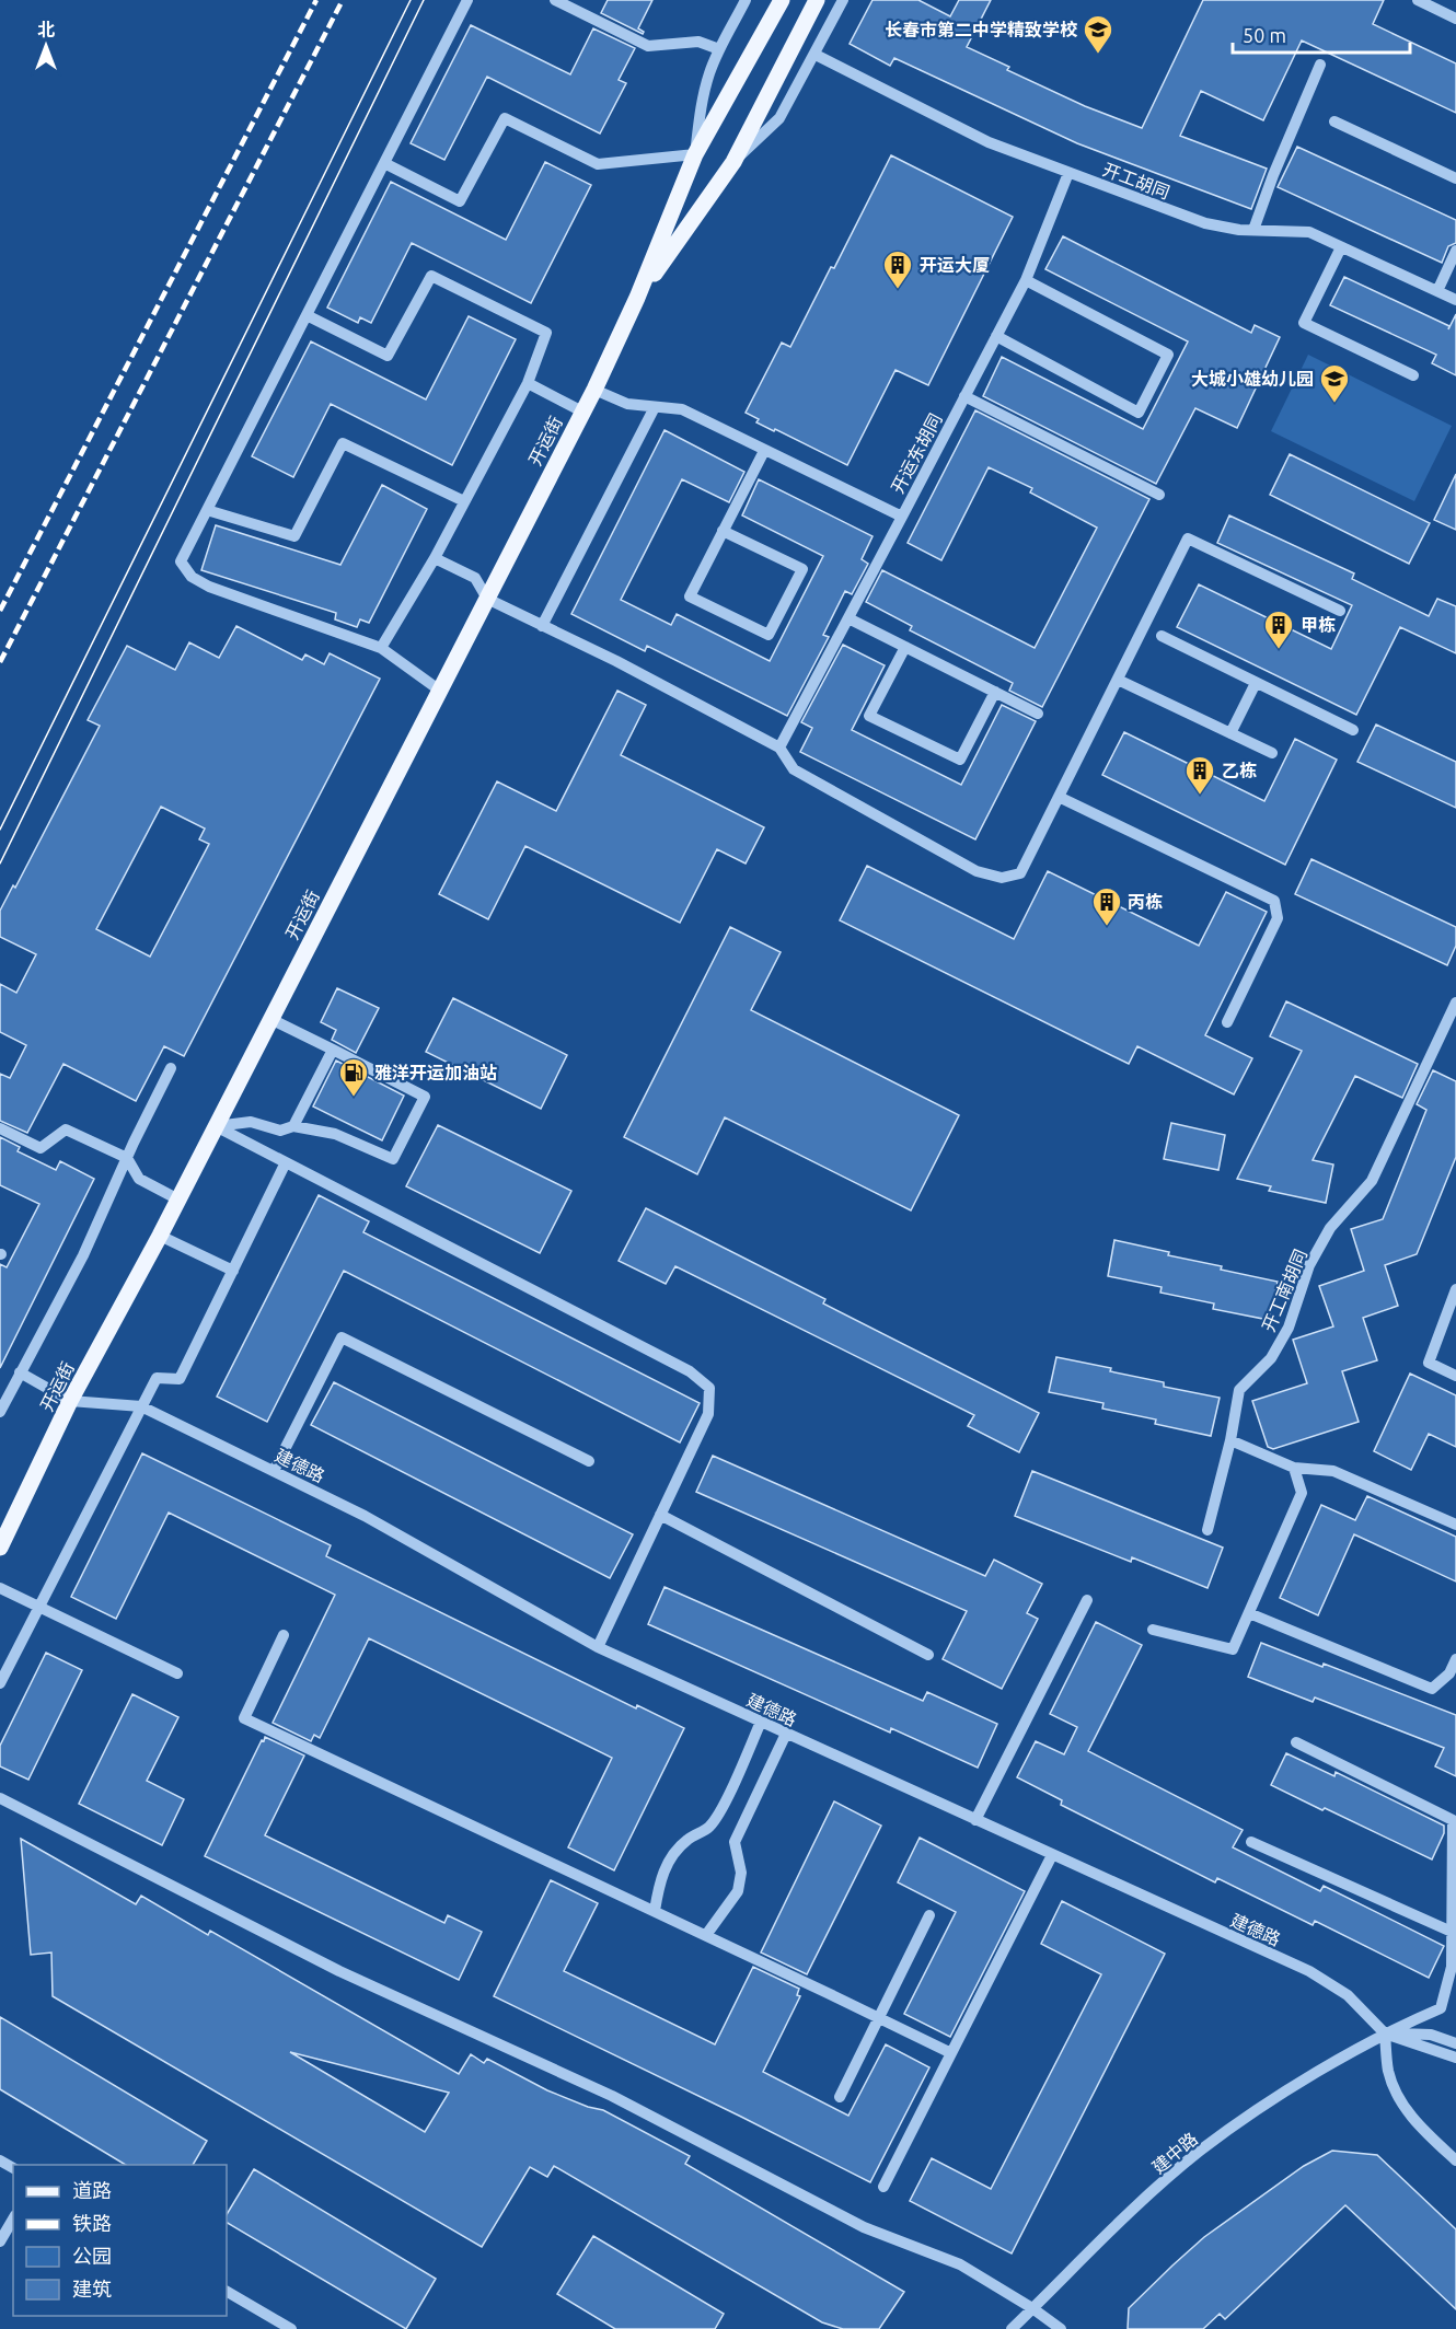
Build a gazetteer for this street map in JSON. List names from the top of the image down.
{
  "streets": {
    "main road": ["开运街"],
    "street": [
      "开工胡同",
      "开运东胡同",
      "开工南胡同",
      "建德路",
      "建中路"
    ]
  },
  "crossings": [
    ["开工胡同", "开运东胡同"],
    ["开运街", "开运东胡同"],
    ["开运街", "建德路"],
    ["建德路", "建中路"]
  ],
  "places": {
    "school or university": ["长春市第二中学精致学校", "大城小雄幼儿园"],
    "building": [
      "开运大厦",
      "甲栋",
      "乙栋",
      "丙栋"
    ],
    "fuel station": ["雅洋开运加油站"]
  },
  "legend": [
    "道路",
    "铁路",
    "公园",
    "建筑"
  ],
  "scale_bar": "50 m",
  "north": "top"
}
